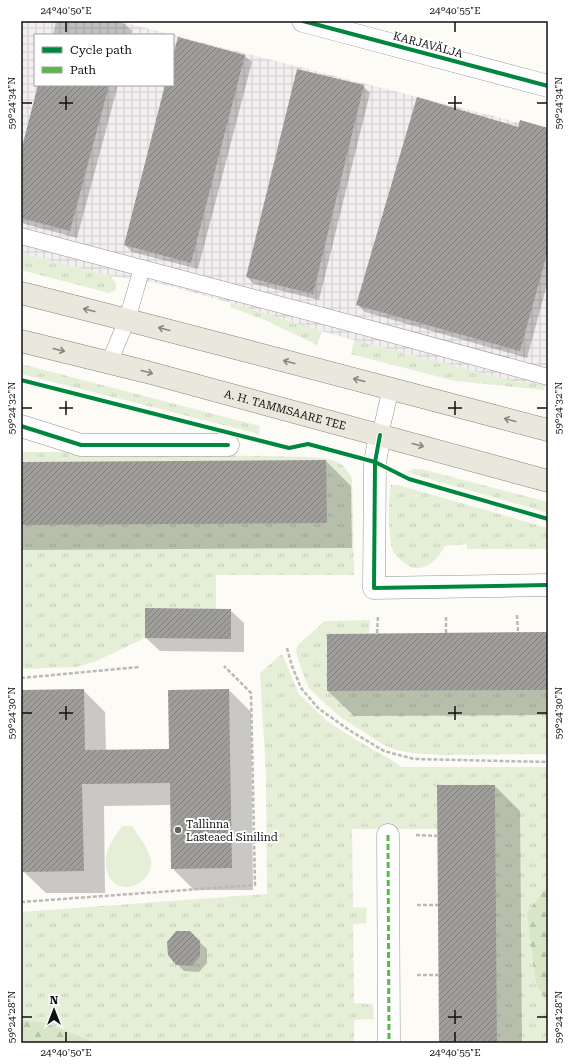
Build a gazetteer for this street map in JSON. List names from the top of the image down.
{
  "streets": {
    "main road": ["A. H. TAMMSAARE TEE"],
    "street": ["KARJAVÄLJA"]
  },
  "places": ["Tallinna Lasteaed Sinilind"],
  "legend": ["Cycle path", "Path"],
  "north": "top",
  "coordinates": [
    "24°40'50\"E",
    "24°40'55\"E",
    "59°24'34\"N",
    "59°24'32\"N",
    "59°24'30\"N",
    "59°24'28\"N"
  ]
}
